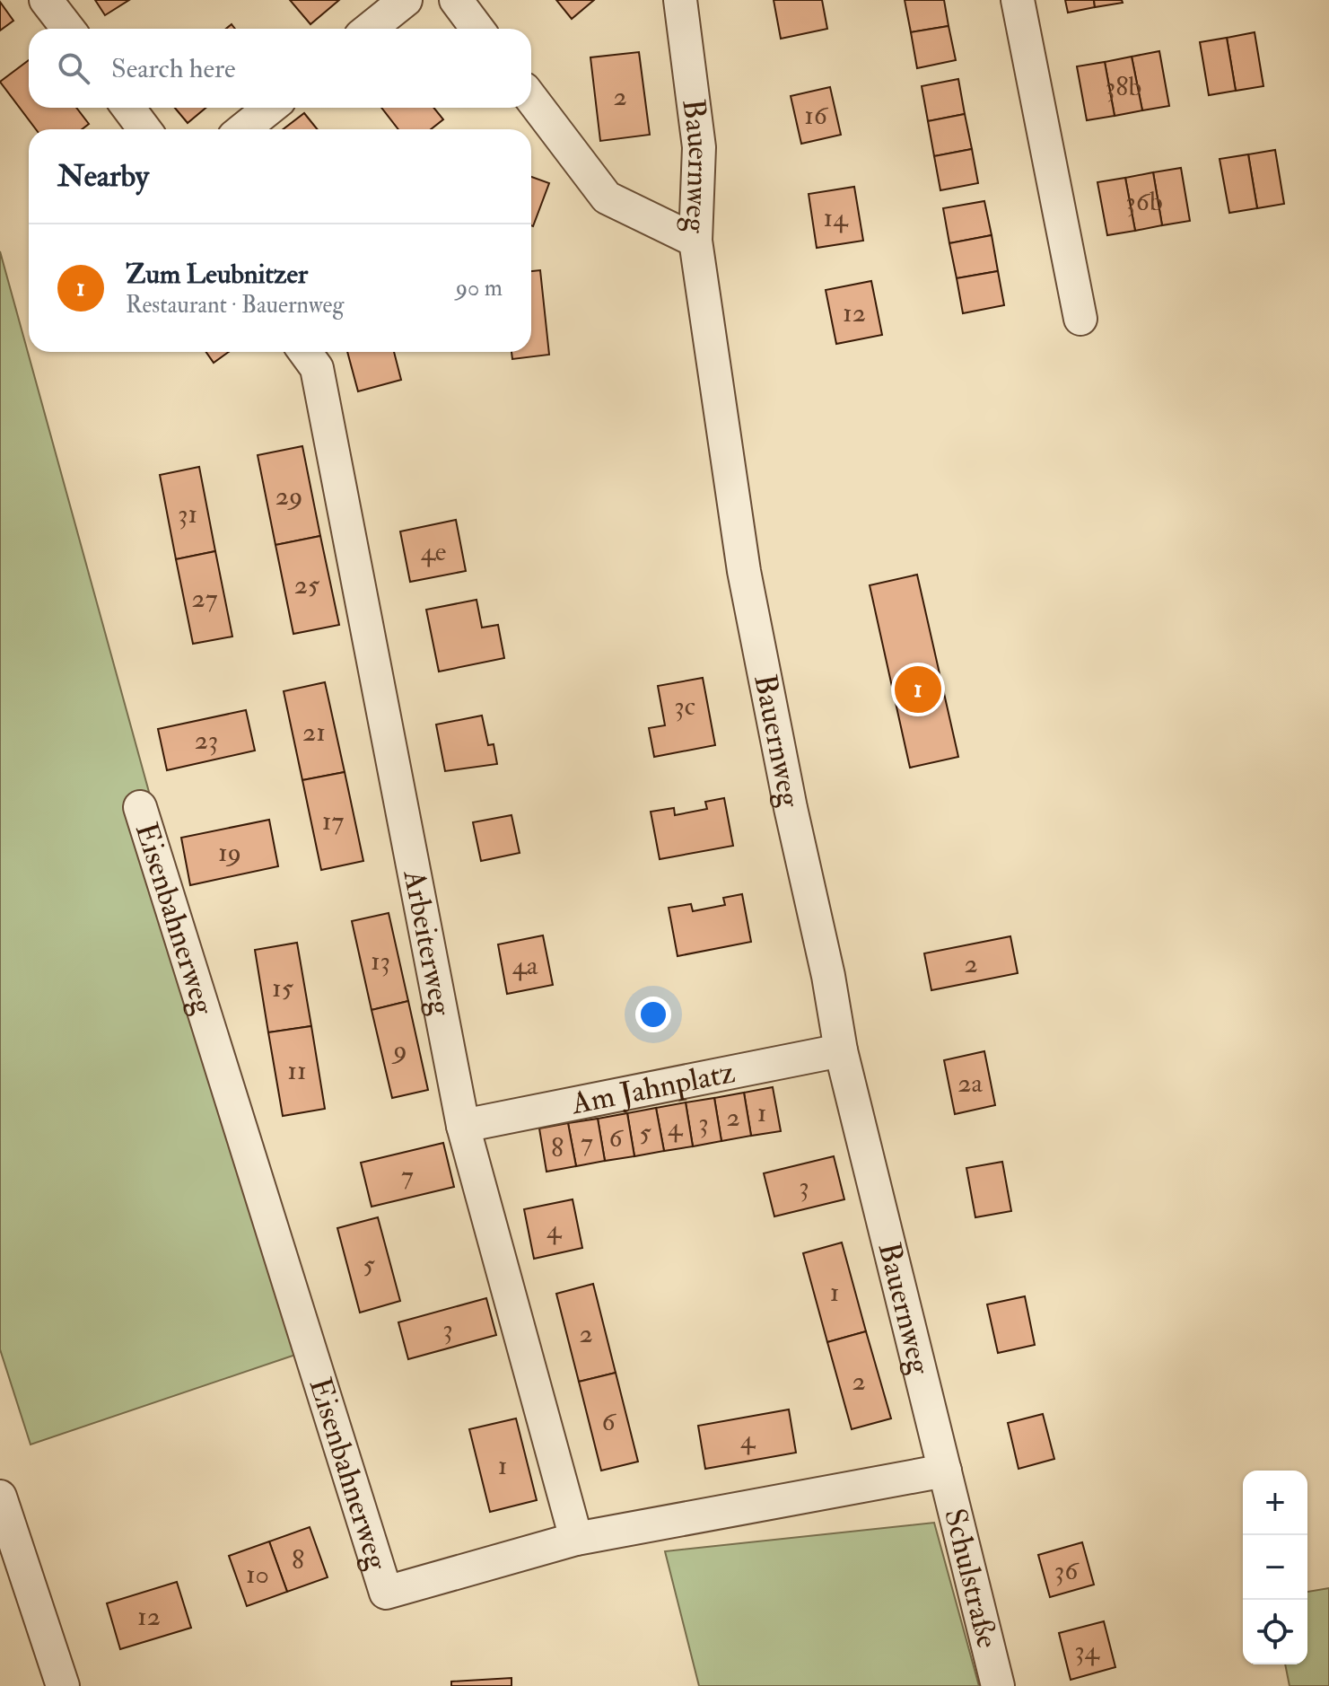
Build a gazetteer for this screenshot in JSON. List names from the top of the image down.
{
  "streets": {
    "street": [
      "Bauernweg",
      "Eisenbahnerweg",
      "Arbeiterweg",
      "Am Jahnplatz",
      "Schulstraße"
    ]
  },
  "crossings": [
    ["Bauernweg", "Eisenbahnerweg"],
    ["Bauernweg", "Am Jahnplatz"],
    ["Bauernweg", "Schulstraße"],
    ["Eisenbahnerweg", "Arbeiterweg"],
    ["Eisenbahnerweg", "Schulstraße"],
    ["Arbeiterweg", "Am Jahnplatz"]
  ],
  "house_numbers": [
    "38b",
    "2",
    "16",
    "36b",
    "14",
    "12",
    "29",
    "31",
    "4e",
    "25",
    "27",
    "3c",
    "21",
    "23",
    "17",
    "19",
    "13",
    "2",
    "4a",
    "15",
    "9",
    "11",
    "2a",
    "1",
    "2",
    "3",
    "4",
    "5",
    "6",
    "7",
    "8",
    "7",
    "3",
    "4",
    "5",
    "1",
    "3",
    "2",
    "2",
    "6",
    "4",
    "1",
    "8",
    "36",
    "10",
    "12",
    "34"
  ],
  "page": {
    "search": "Search here",
    "heading": "Nearby",
    "list": [
      {
        "mark": "1",
        "name": "Zum Leubnitzer",
        "note": "Restaurant · Bauernweg",
        "value": "90 m"
      }
    ],
    "pins": "1",
    "map_buttons": ["+", "−"]
  }
}
